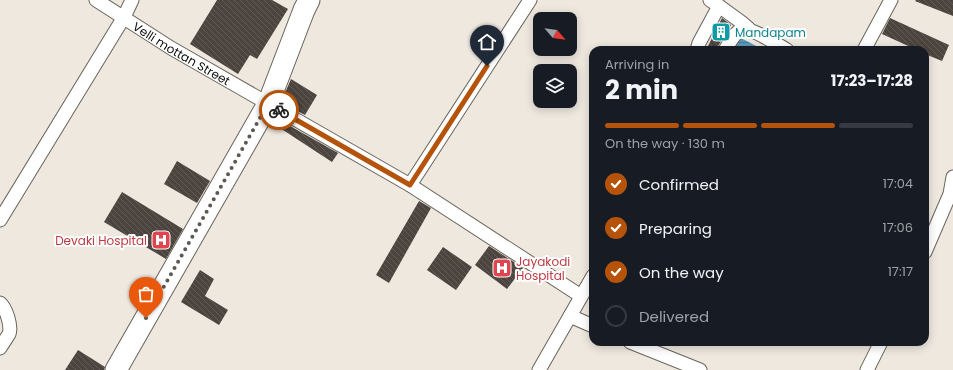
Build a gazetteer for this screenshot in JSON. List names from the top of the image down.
{
  "streets": {
    "street": ["Velli mottan Street"]
  },
  "places": {
    "building": ["Mandapam"],
    "hospital": ["Devaki Hospital", "Jayakodi Hospital"]
  },
  "north": "bottom right",
  "page": {
    "heading": ["2 min", "Arriving in", "17:23–17:28"],
    "bar": "On the way · 130 m",
    "list": [
      ["Confirmed", "17:04"],
      ["Preparing", "17:06"],
      ["On the way", "17:17"],
      "Delivered"
    ]
  }
}
